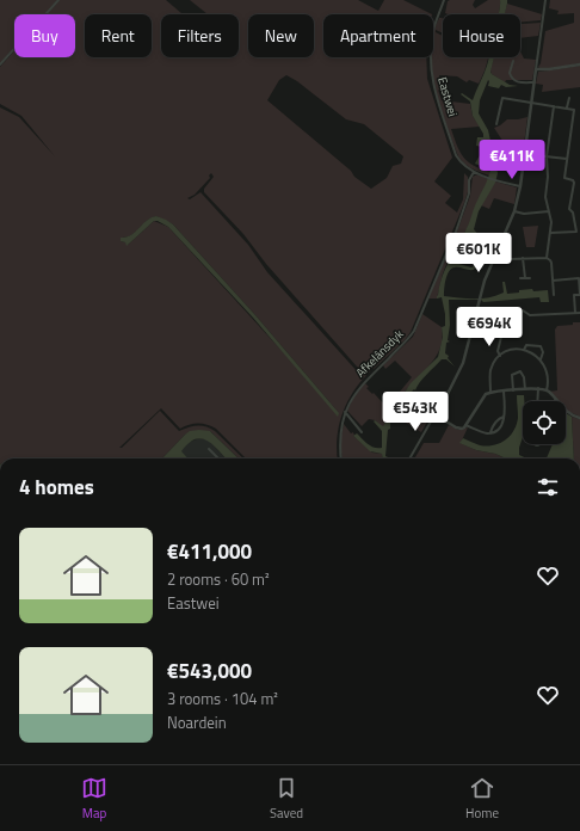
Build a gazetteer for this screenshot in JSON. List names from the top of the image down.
{
  "streets": {
    "street": ["Eastwei", "Afkelânsdyk"]
  },
  "crossings": [
    ["Eastwei", "Afkelânsdyk"]
  ],
  "page": {
    "chip": [
      "Buy",
      "Rent",
      "Filters",
      "New",
      "Apartment",
      "House"
    ],
    "price": [
      "€411K",
      "€601K",
      "€694K",
      "€543K"
    ],
    "heading": "4 homes",
    "list": [
      {
        "name": "€411,000",
        "note": "2 rooms · 60 m² · Eastwei"
      },
      {
        "name": "€543,000",
        "note": "3 rooms · 104 m² · Noardein"
      }
    ],
    "tabs": ["Map", "Saved", "Home"]
  }
}
